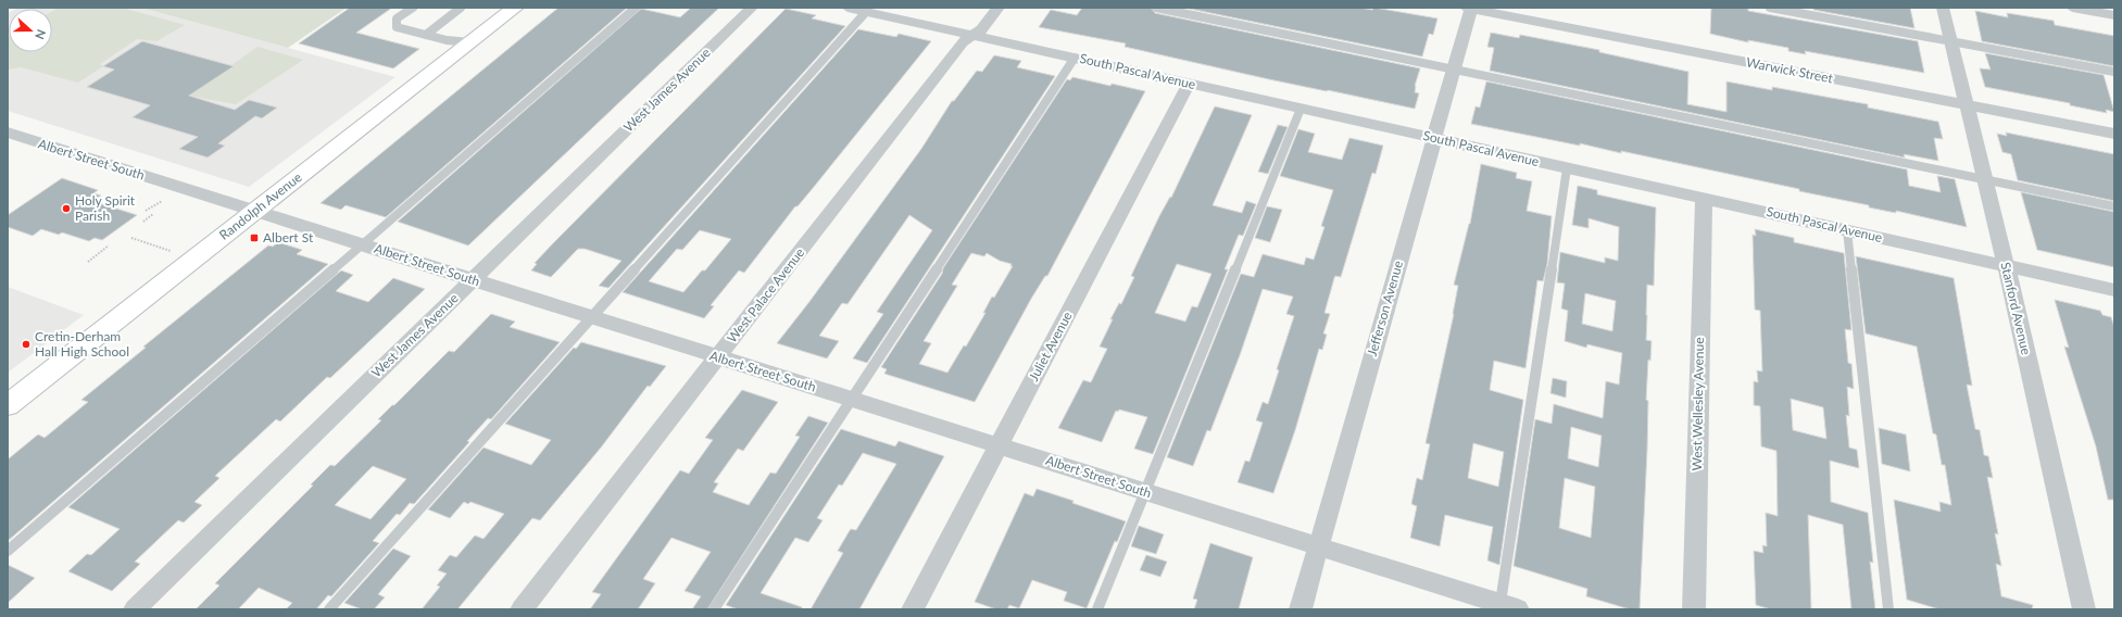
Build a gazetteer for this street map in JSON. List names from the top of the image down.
{
  "streets": {
    "main road": ["Randolph Avenue"],
    "street": [
      "Warwick Street",
      "South Pascal Avenue",
      "West James Avenue",
      "Albert Street South",
      "West Palace Avenue",
      "Jefferson Avenue",
      "Stanford Avenue",
      "Juliet Avenue",
      "West Wellesley Avenue"
    ]
  },
  "crossings": [
    ["Warwick Street", "Jefferson Avenue"],
    ["Warwick Street", "Stanford Avenue"],
    ["South Pascal Avenue", "West Palace Avenue"],
    ["South Pascal Avenue", "Jefferson Avenue"],
    ["South Pascal Avenue", "Stanford Avenue"],
    ["South Pascal Avenue", "Juliet Avenue"],
    ["South Pascal Avenue", "West Wellesley Avenue"],
    ["West James Avenue", "Albert Street South"],
    ["Albert Street South", "Randolph Avenue"],
    ["Albert Street South", "West Palace Avenue"],
    ["Albert Street South", "Jefferson Avenue"],
    ["Albert Street South", "Juliet Avenue"]
  ],
  "places": {
    "other": ["Holy Spirit Parish", "Cretin-Derham Hall High School"],
    "transit": ["Albert St"]
  },
  "north": "right"
}
